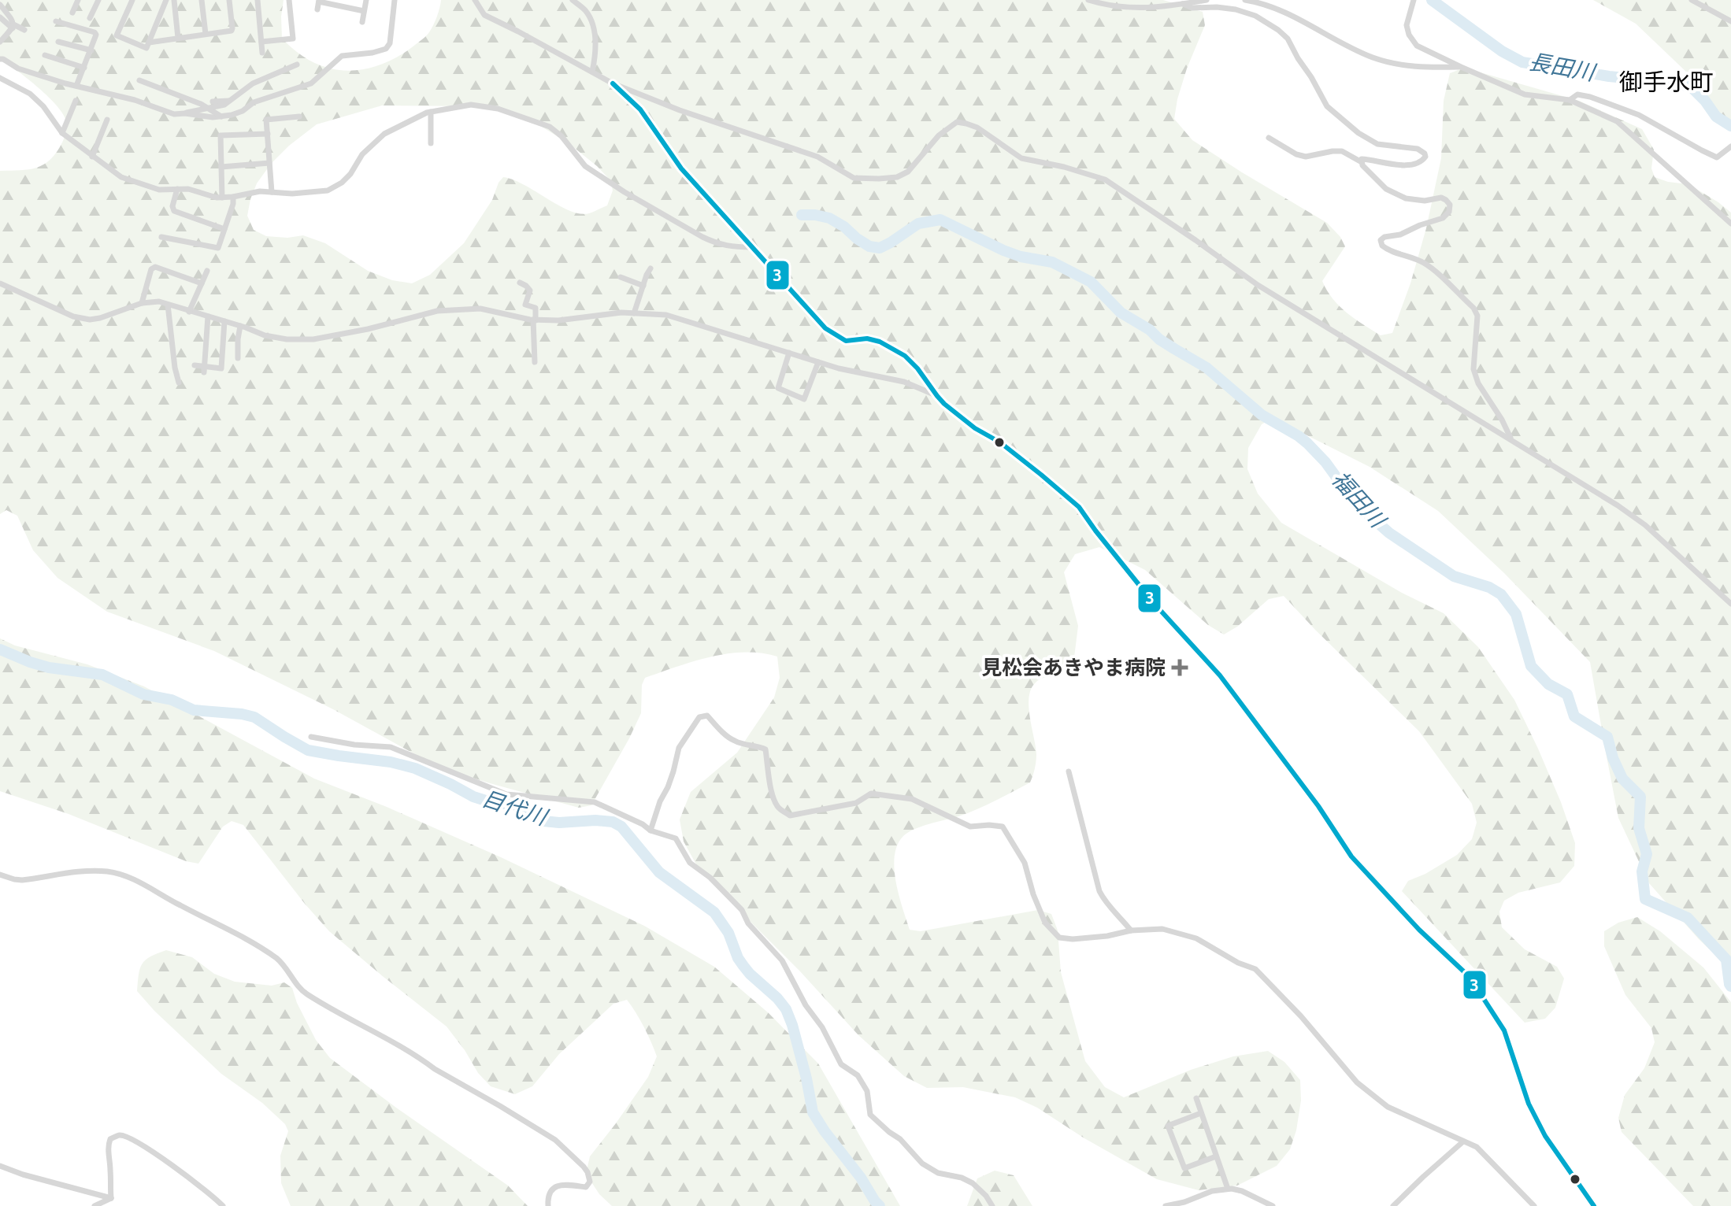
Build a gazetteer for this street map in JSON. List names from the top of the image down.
{
  "districts": ["御手水町"],
  "water": ["長田川", "福田川", "目代川"],
  "places": {
    "health": ["見松会あきやま病院"]
  },
  "lines": ["transit line 3"]
}
